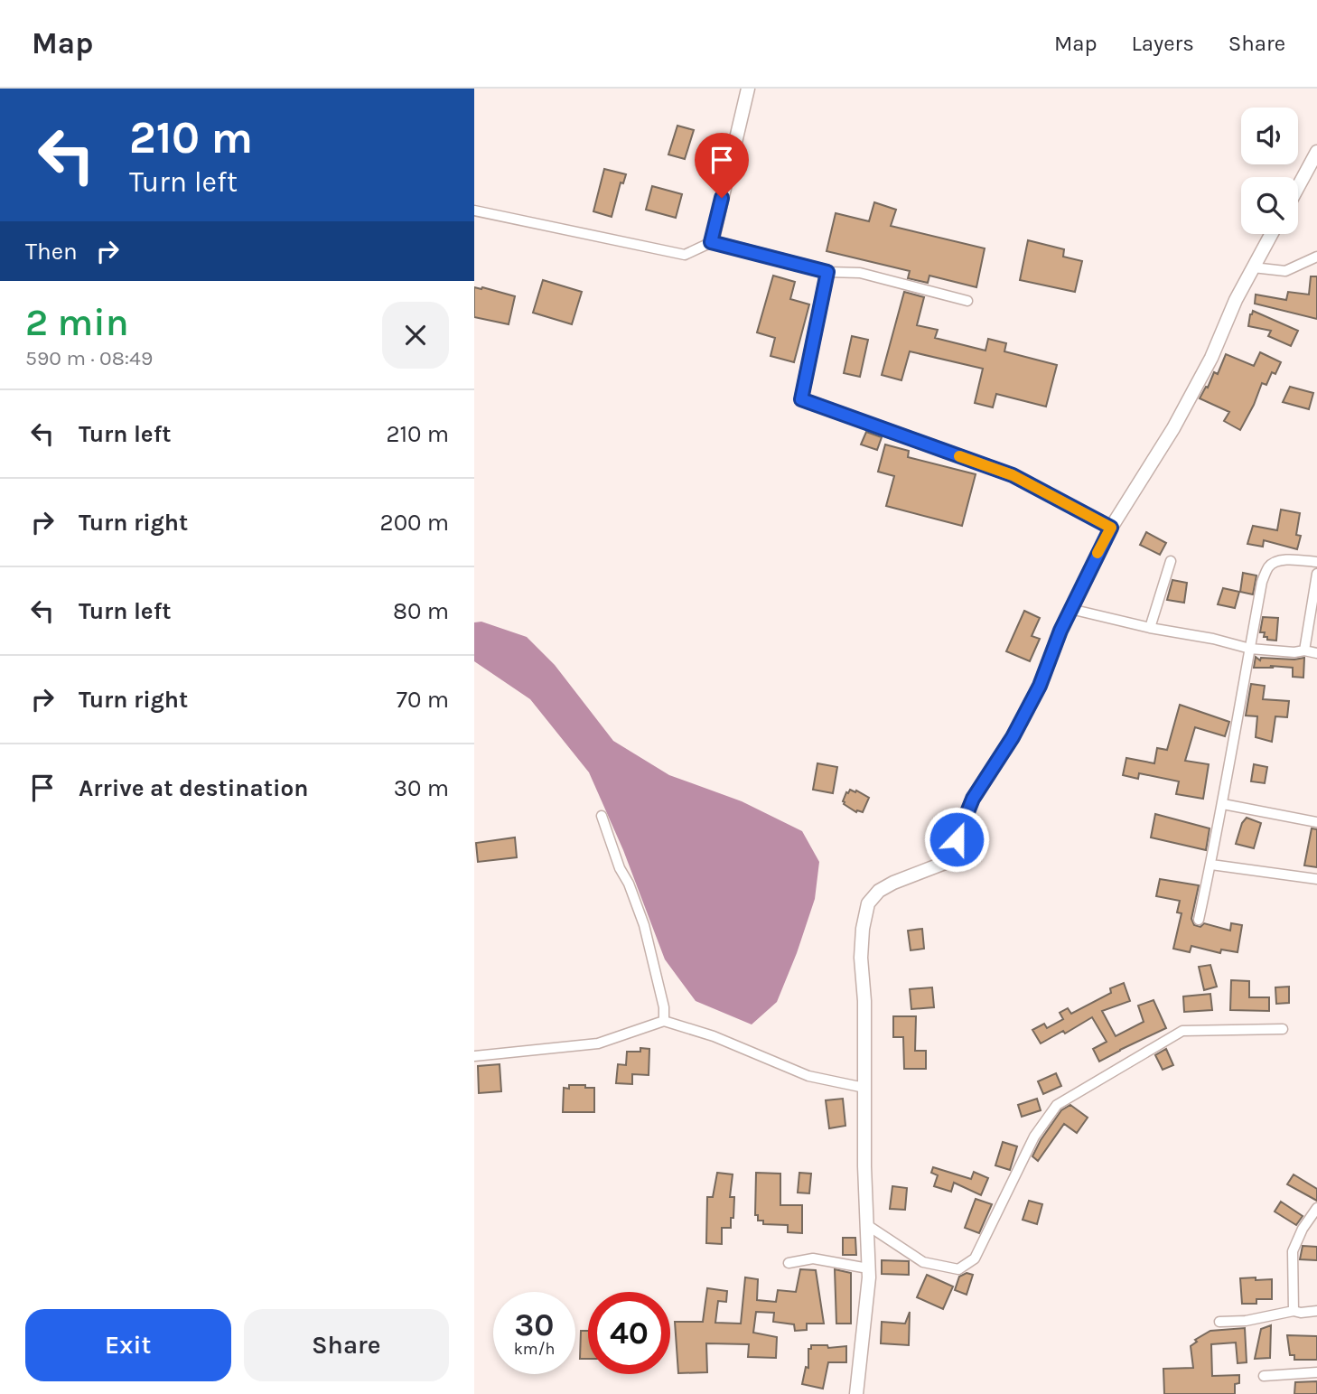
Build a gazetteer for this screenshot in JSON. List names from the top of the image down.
{
  "page": {
    "header": "Map",
    "nav": ["Map", "Layers", "Share"],
    "turn": ["210 m", "Turn left"],
    "then": "Then",
    "heading": ["2 min", "590 m · 08:49"],
    "list": [
      {
        "name": "Turn left",
        "value": "210 m"
      },
      {
        "name": "Turn right",
        "value": "200 m"
      },
      {
        "name": "Turn left",
        "value": "80 m"
      },
      {
        "name": "Turn right",
        "value": "70 m"
      },
      {
        "name": "Arrive at destination",
        "value": "30 m"
      }
    ],
    "speed": "30 km/h",
    "limit": "40",
    "buttons": ["Exit", "Share"]
  }
}
